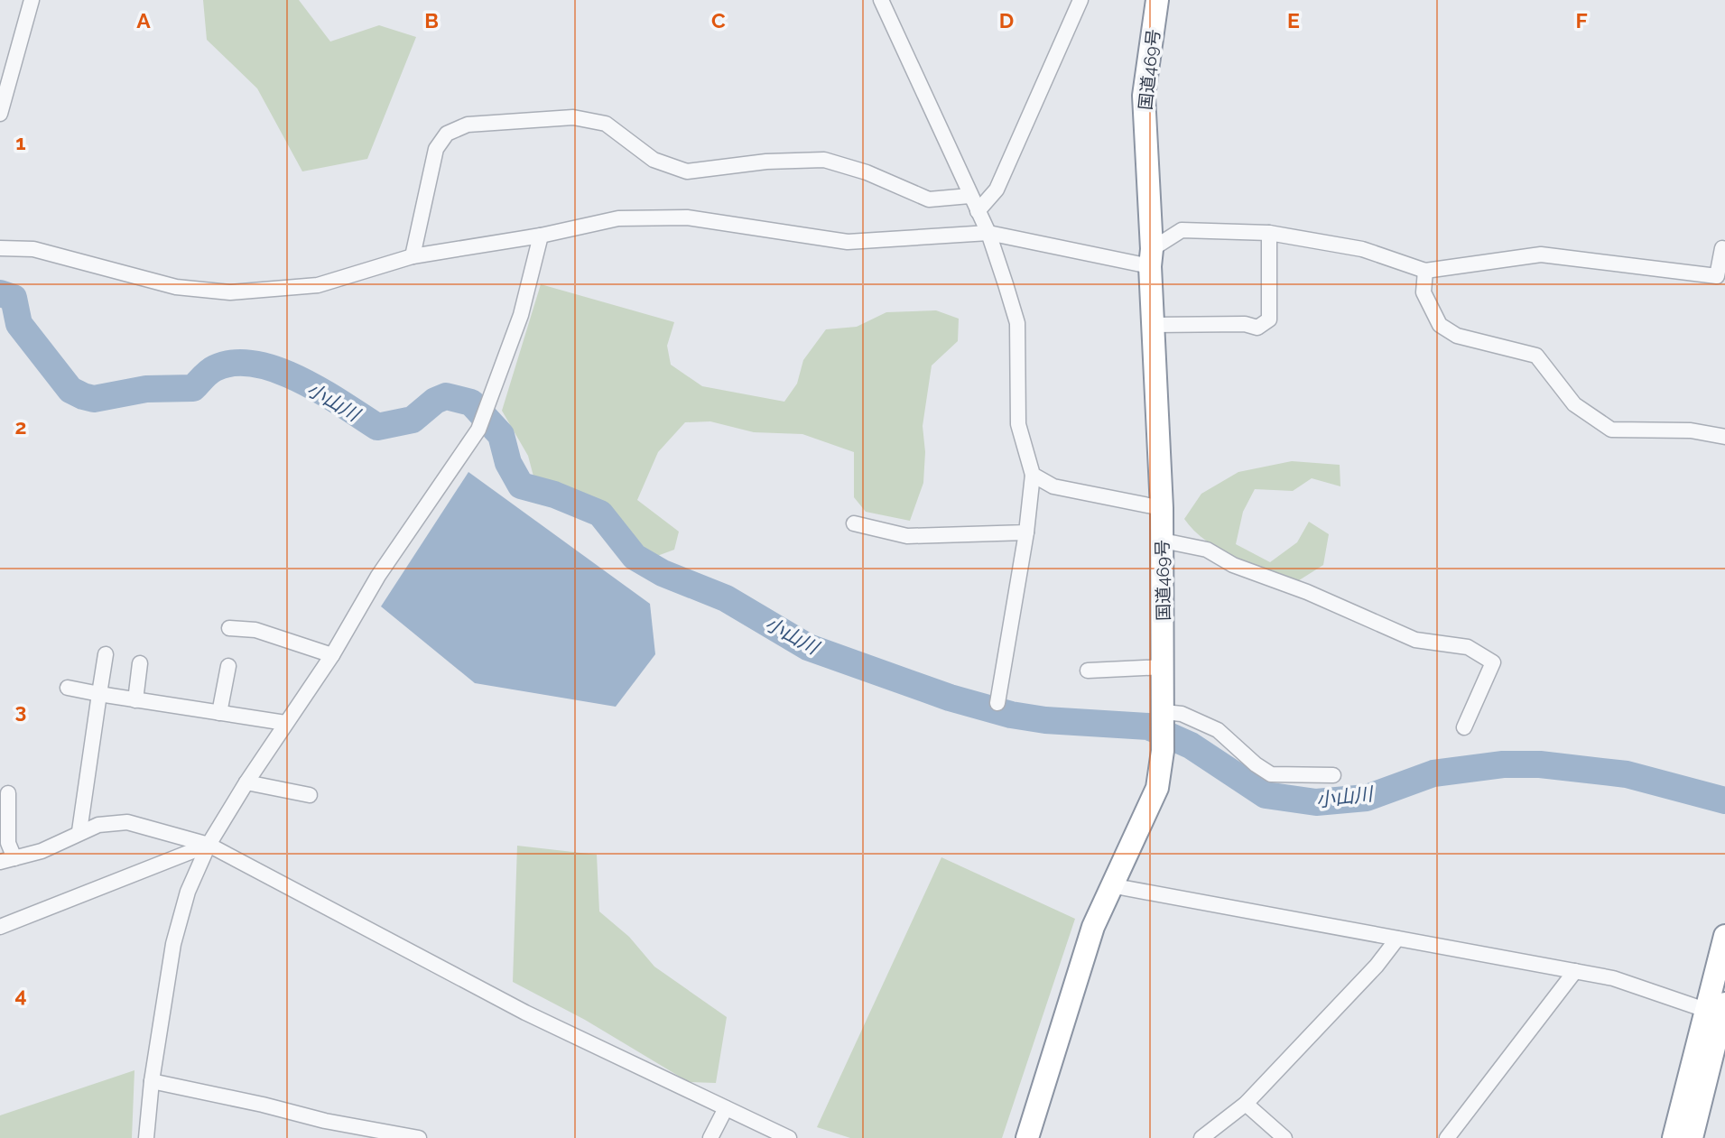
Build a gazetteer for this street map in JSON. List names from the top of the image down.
{
  "streets": {
    "highway": ["国道469号"]
  },
  "water": ["小山川"],
  "grid": {
    "columns": [
      "A",
      "B",
      "C",
      "D",
      "E",
      "F"
    ],
    "rows": [
      "1",
      "2",
      "3",
      "4"
    ]
  }
}
